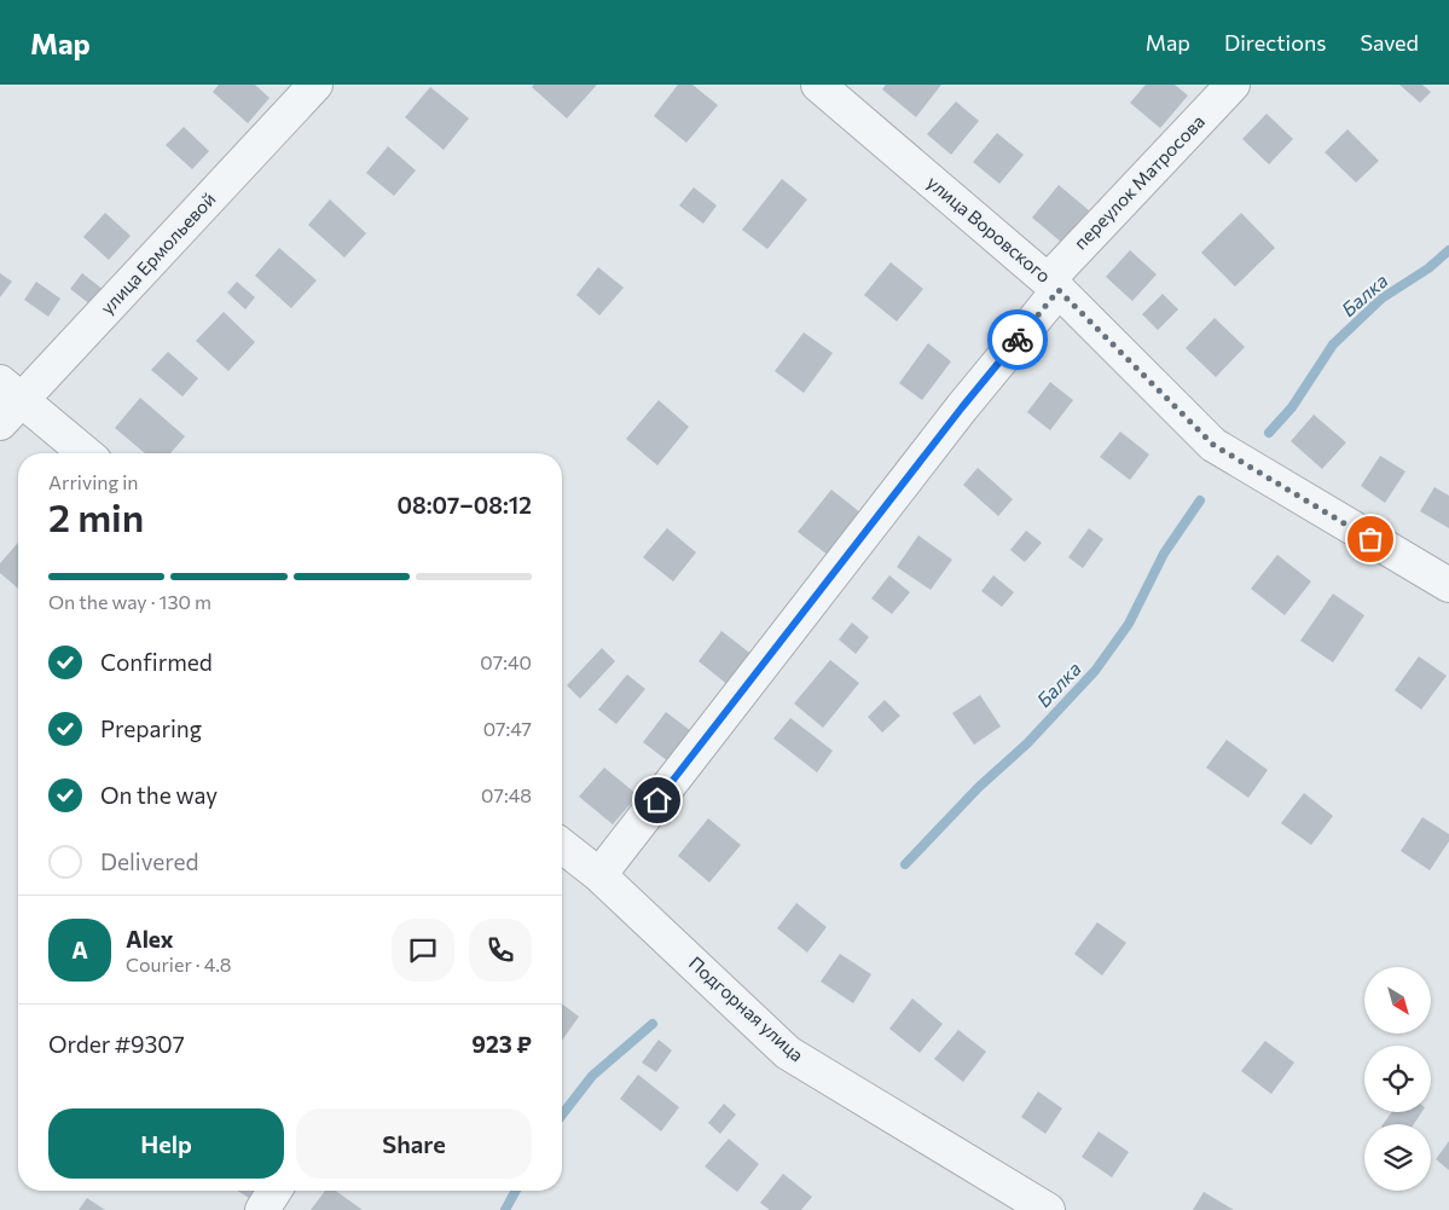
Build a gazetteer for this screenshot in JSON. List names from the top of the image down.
{
  "streets": {
    "street": [
      "переулок Матросова",
      "улица Воровского",
      "улица Ермольевой",
      "Подгорная улица"
    ]
  },
  "crossings": [
    ["переулок Матросова", "улица Воровского"],
    ["переулок Матросова", "Подгорная улица"]
  ],
  "water": ["Балка"],
  "north": "bottom right",
  "page": {
    "header": "Map",
    "nav": ["Map", "Directions", "Saved"],
    "heading": ["2 min", "Arriving in", "08:07–08:12"],
    "panel": [
      "Alex",
      "Courier · 4.8",
      "Order #9307",
      "923 ₽"
    ],
    "bar": "On the way · 130 m",
    "list": [
      ["Confirmed", "07:40"],
      ["Preparing", "07:47"],
      ["On the way", "07:48"],
      "Delivered"
    ],
    "round": "A",
    "buttons": ["Help", "Share"]
  }
}
